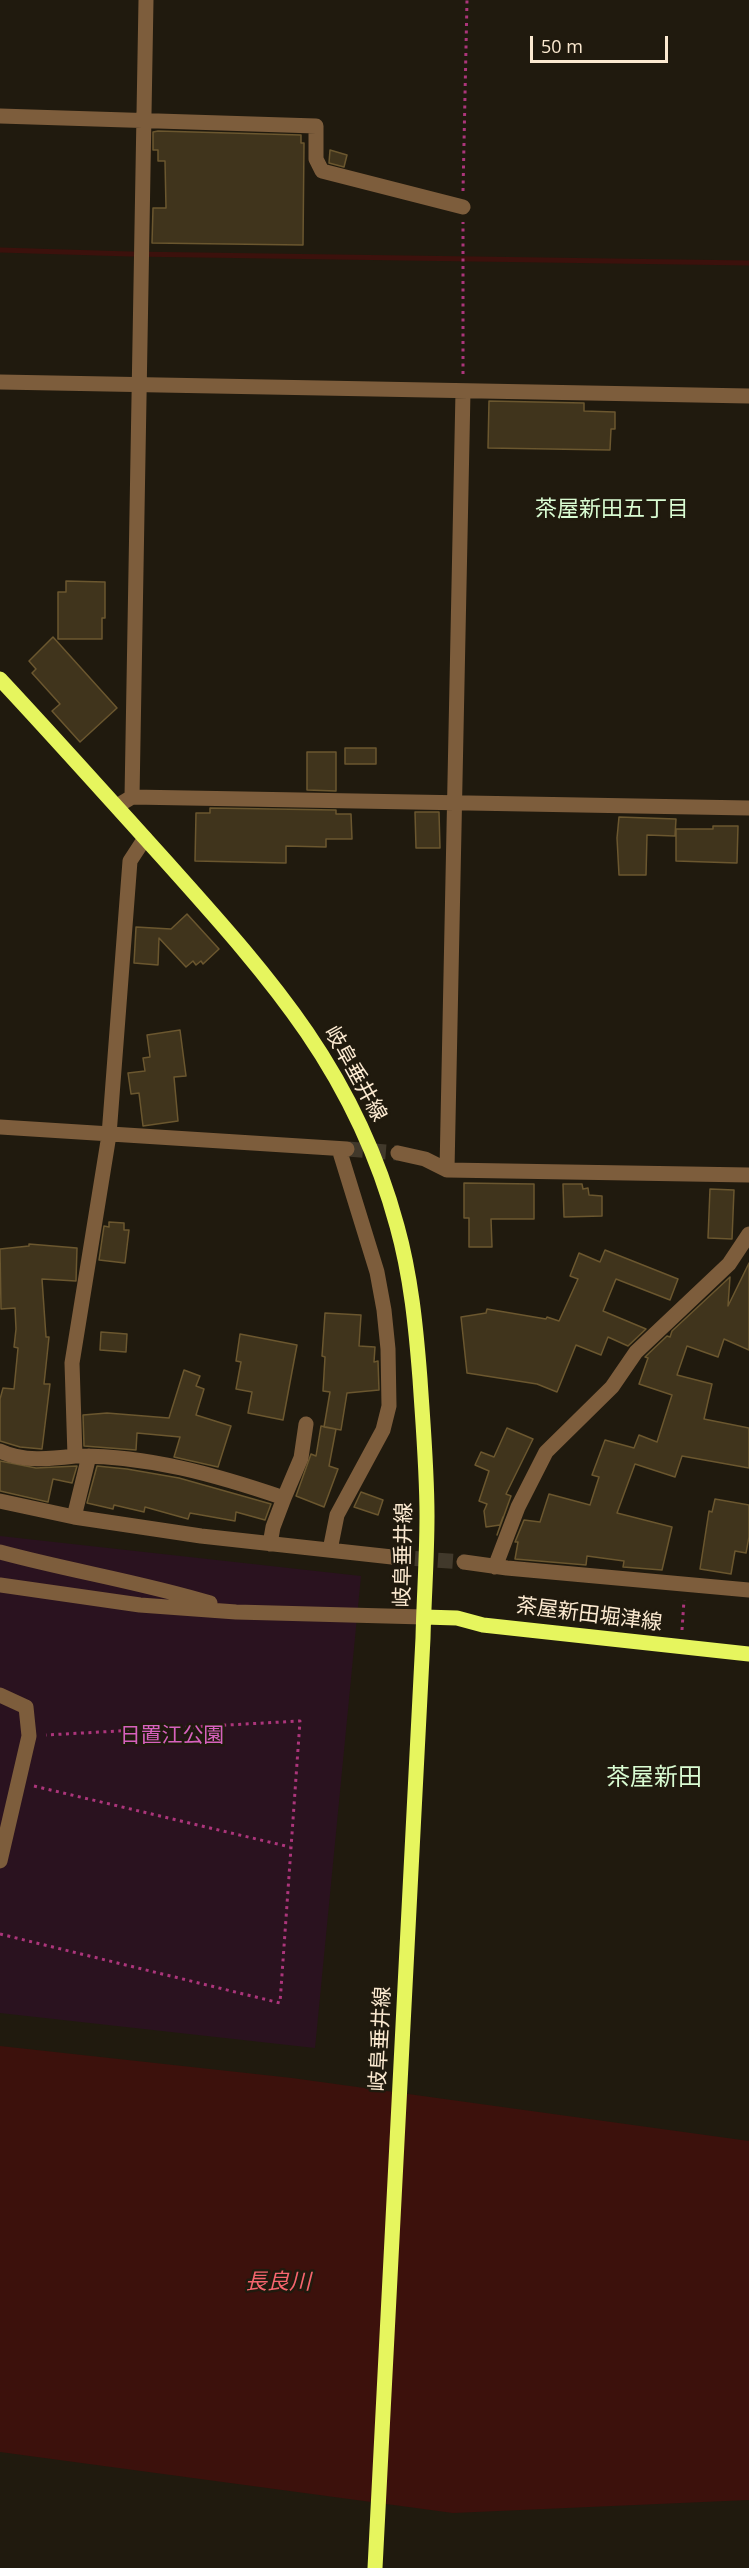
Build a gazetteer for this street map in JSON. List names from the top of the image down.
{
  "streets": {
    "main road": ["岐阜垂井線", "茶屋新田堀津線"]
  },
  "crossings": [
    ["岐阜垂井線", "茶屋新田堀津線"]
  ],
  "districts": ["茶屋新田五丁目", "茶屋新田"],
  "water": ["長良川"],
  "parks": ["日置江公園"],
  "scale_bar": "50 m"
}
